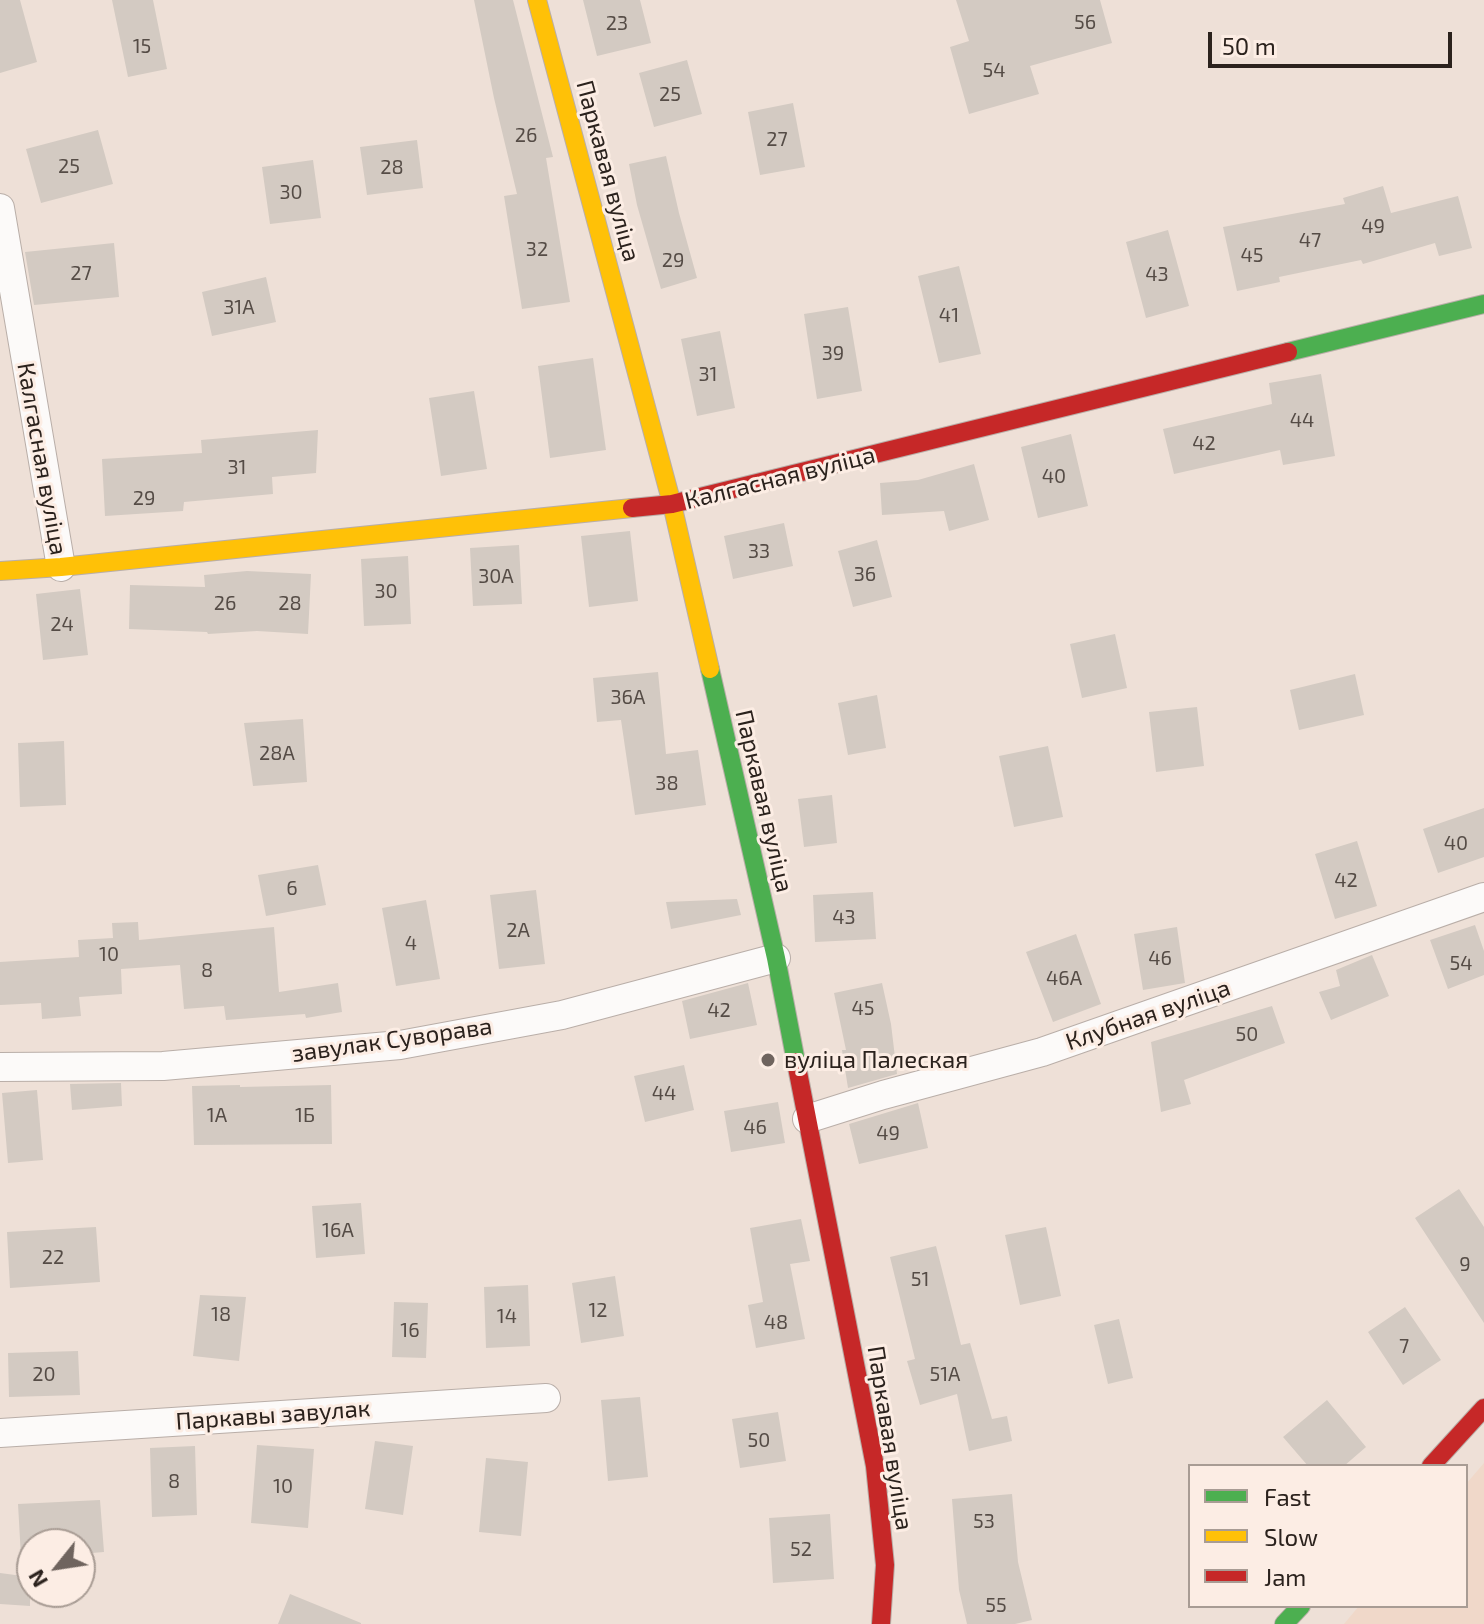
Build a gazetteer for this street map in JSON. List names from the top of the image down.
{
  "streets": {
    "main road": ["Паркавая вуліца", "Калгасная вуліца"],
    "street": ["Клубная вуліца", "завулак Суворава", "Паркавы завулак"]
  },
  "crossings": [
    ["Паркавая вуліца", "Калгасная вуліца"],
    ["Паркавая вуліца", "Клубная вуліца"],
    ["Паркавая вуліца", "завулак Суворава"]
  ],
  "places": ["вуліца Палеская"],
  "house_numbers": [
    "56",
    "23",
    "15",
    "54",
    "25",
    "26",
    "27",
    "25",
    "28",
    "30",
    "49",
    "47",
    "32",
    "45",
    "29",
    "27",
    "43",
    "31А",
    "41",
    "39",
    "31",
    "44",
    "42",
    "31",
    "40",
    "29",
    "33",
    "36",
    "30А",
    "30",
    "26",
    "28",
    "24",
    "36А",
    "28А",
    "38",
    "40",
    "42",
    "6",
    "43",
    "2А",
    "4",
    "10",
    "46",
    "54",
    "8",
    "46А",
    "45",
    "42",
    "50",
    "44",
    "1А",
    "1Б",
    "46",
    "49",
    "16А",
    "22",
    "9",
    "51",
    "12",
    "18",
    "14",
    "48",
    "16",
    "7",
    "20",
    "51А",
    "50",
    "8",
    "10",
    "53",
    "52",
    "55"
  ],
  "legend": ["Fast", "Slow", "Jam"],
  "scale_bar": "50 m",
  "north": "bottom left"
}
